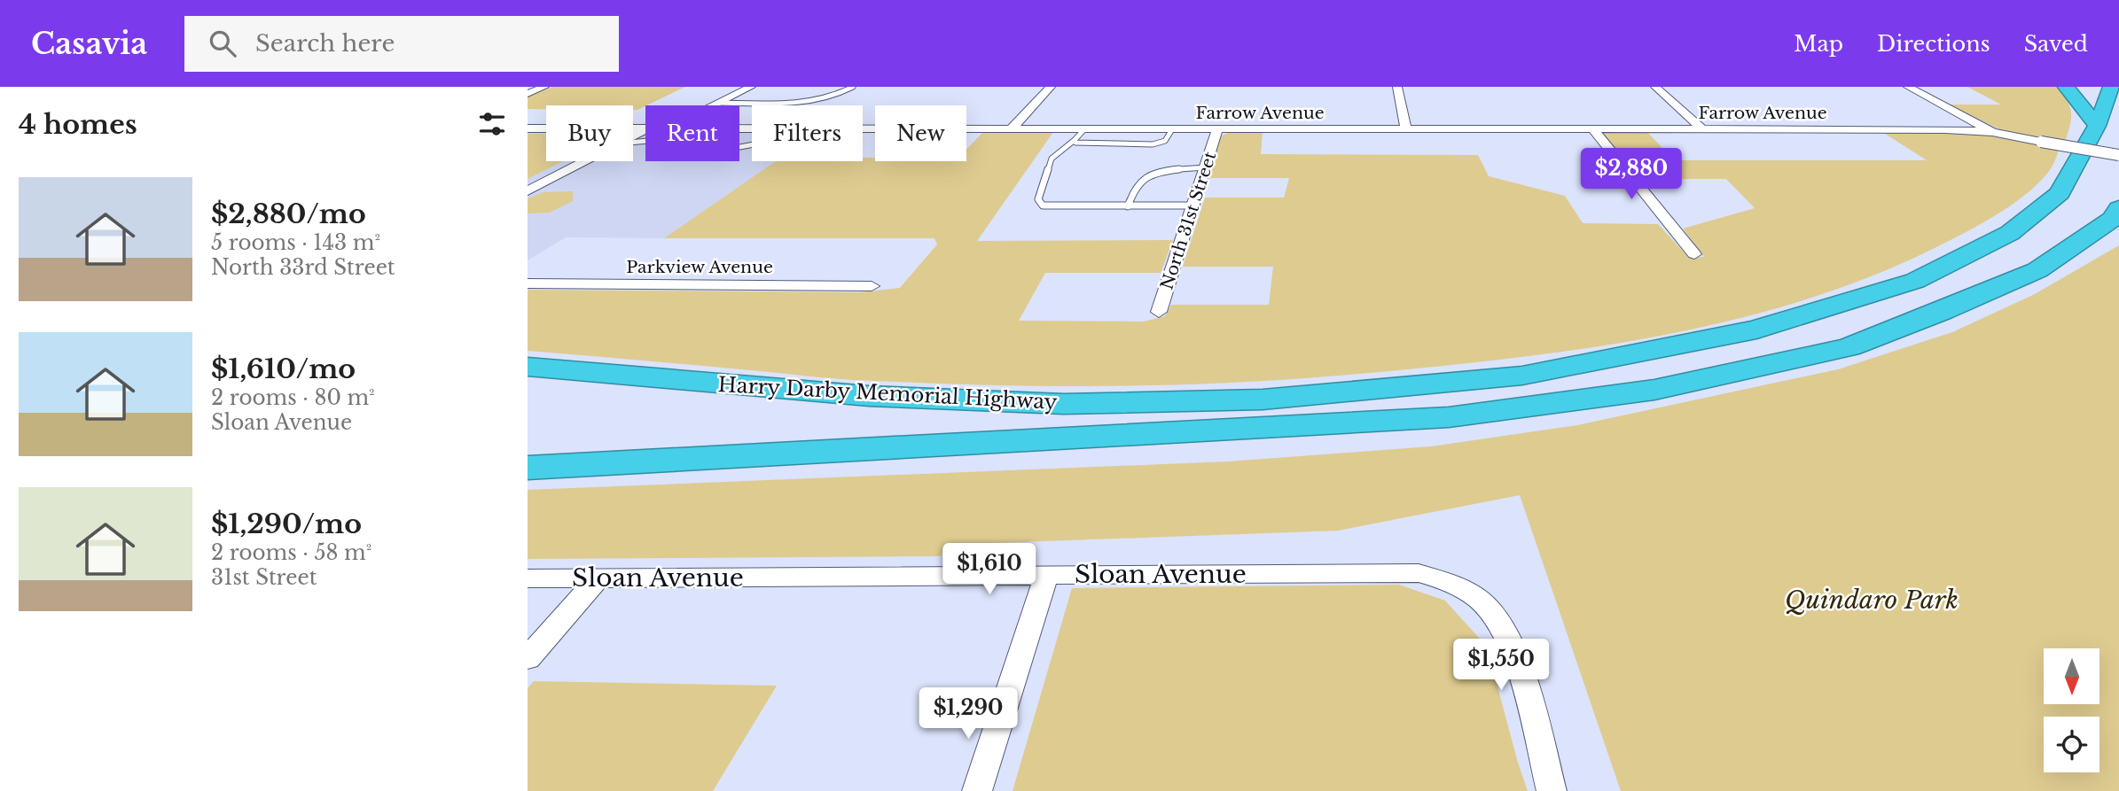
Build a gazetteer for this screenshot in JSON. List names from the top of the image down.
{
  "streets": {
    "highway": ["Harry Darby Memorial Highway"],
    "street": [
      "Farrow Avenue",
      "North 31st Street",
      "Parkview Avenue",
      "Sloan Avenue"
    ]
  },
  "crossings": [
    ["Farrow Avenue", "North 31st Street"]
  ],
  "parks": ["Quindaro Park"],
  "north": "bottom",
  "page": {
    "header": "Casavia",
    "search": "Search here",
    "nav": ["Map", "Directions", "Saved"],
    "heading": "4 homes",
    "chip": [
      "Buy",
      "Rent",
      "Filters",
      "New"
    ],
    "price": [
      "$2,880",
      "$1,610",
      "$1,550",
      "$1,290"
    ],
    "list": [
      {
        "name": "$2,880/mo",
        "note": "5 rooms · 143 m² · North 33rd Street"
      },
      {
        "name": "$1,610/mo",
        "note": "2 rooms · 80 m² · Sloan Avenue"
      },
      {
        "name": "$1,290/mo",
        "note": "2 rooms · 58 m² · 31st Street"
      }
    ]
  }
}
